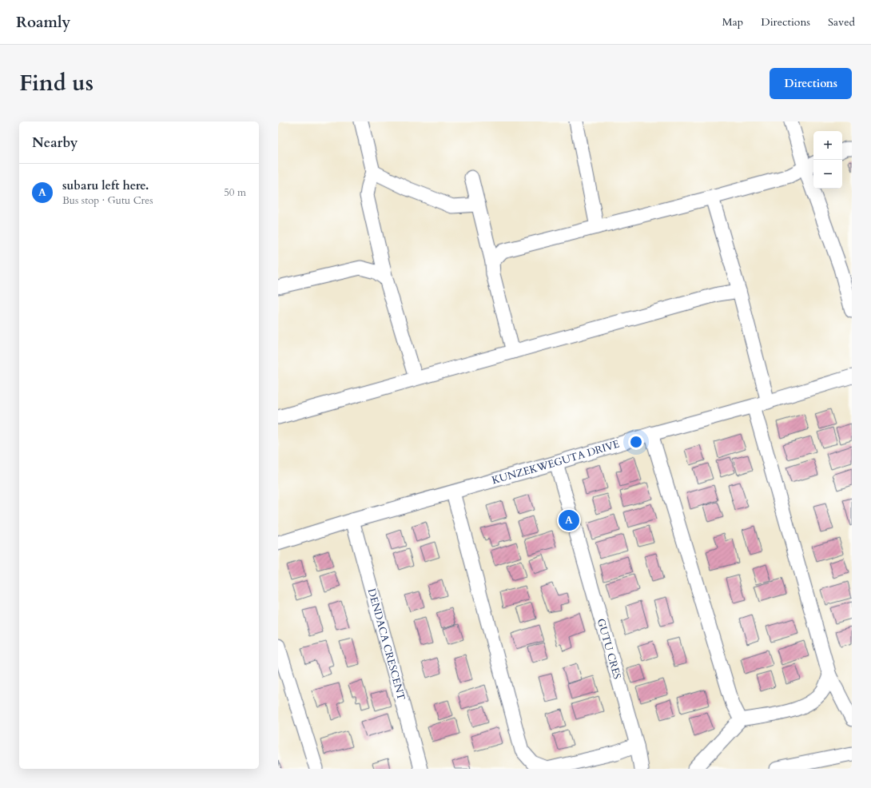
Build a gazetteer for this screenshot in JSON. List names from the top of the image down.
{
  "streets": {
    "street": ["KUNZEKWEGUTA DRIVE", "DENDACA CRESCENT", "GUTU CRES"]
  },
  "crossings": [
    ["KUNZEKWEGUTA DRIVE", "DENDACA CRESCENT"],
    ["KUNZEKWEGUTA DRIVE", "GUTU CRES"]
  ],
  "page": {
    "header": "Roamly",
    "nav": ["Map", "Directions", "Saved"],
    "title": "Find us",
    "buttons": "Directions",
    "heading": "Nearby",
    "map_buttons": ["+", "−"],
    "list": [
      {
        "mark": "A",
        "name": "subaru left here.",
        "note": "Bus stop · Gutu Cres",
        "value": "50 m"
      }
    ],
    "pins": "A"
  }
}
